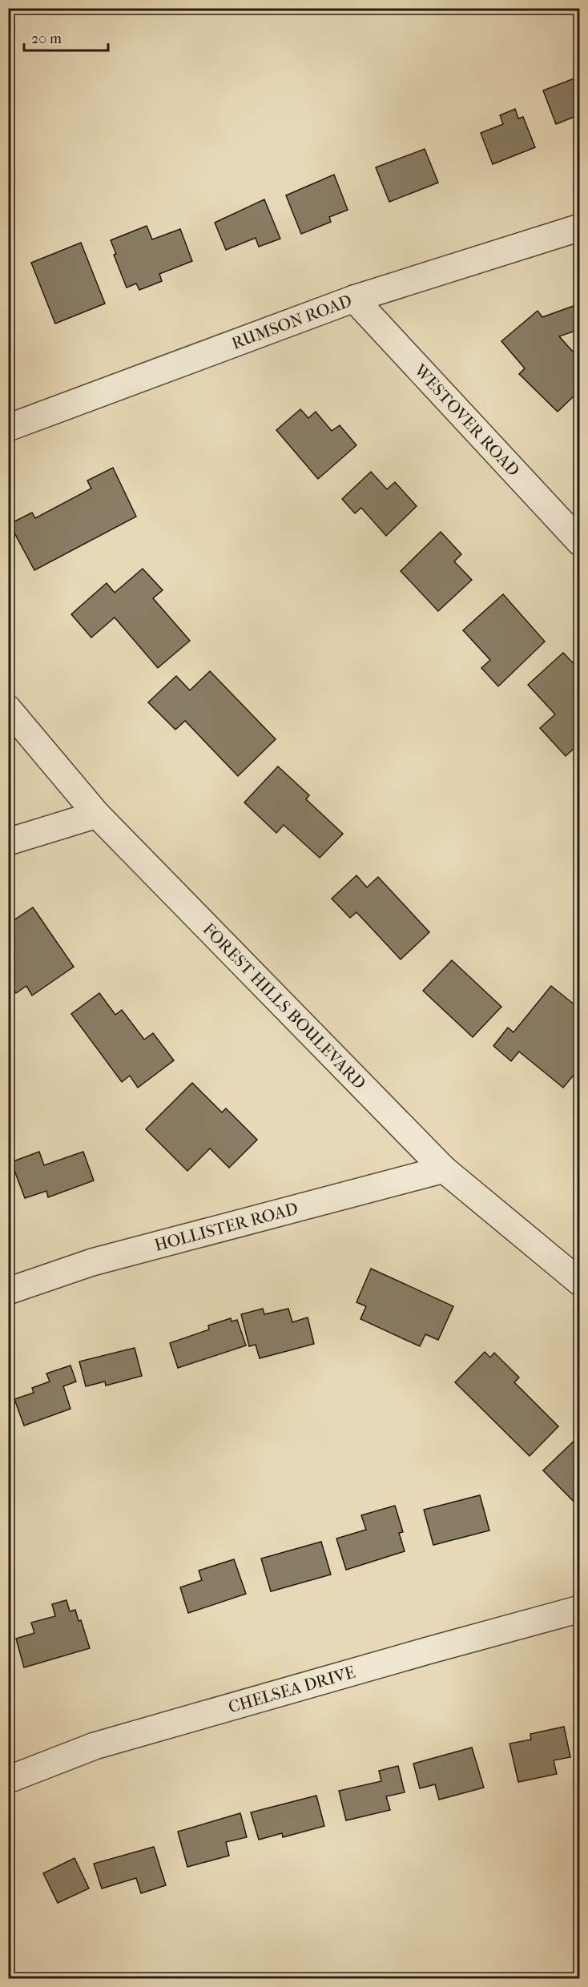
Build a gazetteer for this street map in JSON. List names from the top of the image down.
{
  "streets": {
    "street": [
      "RUMSON ROAD",
      "WESTOVER ROAD",
      "FOREST HILLS BOULEVARD",
      "HOLLISTER ROAD",
      "CHELSEA DRIVE"
    ]
  },
  "crossings": [
    ["RUMSON ROAD", "WESTOVER ROAD"],
    ["FOREST HILLS BOULEVARD", "HOLLISTER ROAD"]
  ],
  "scale_bar": "20 m"
}
